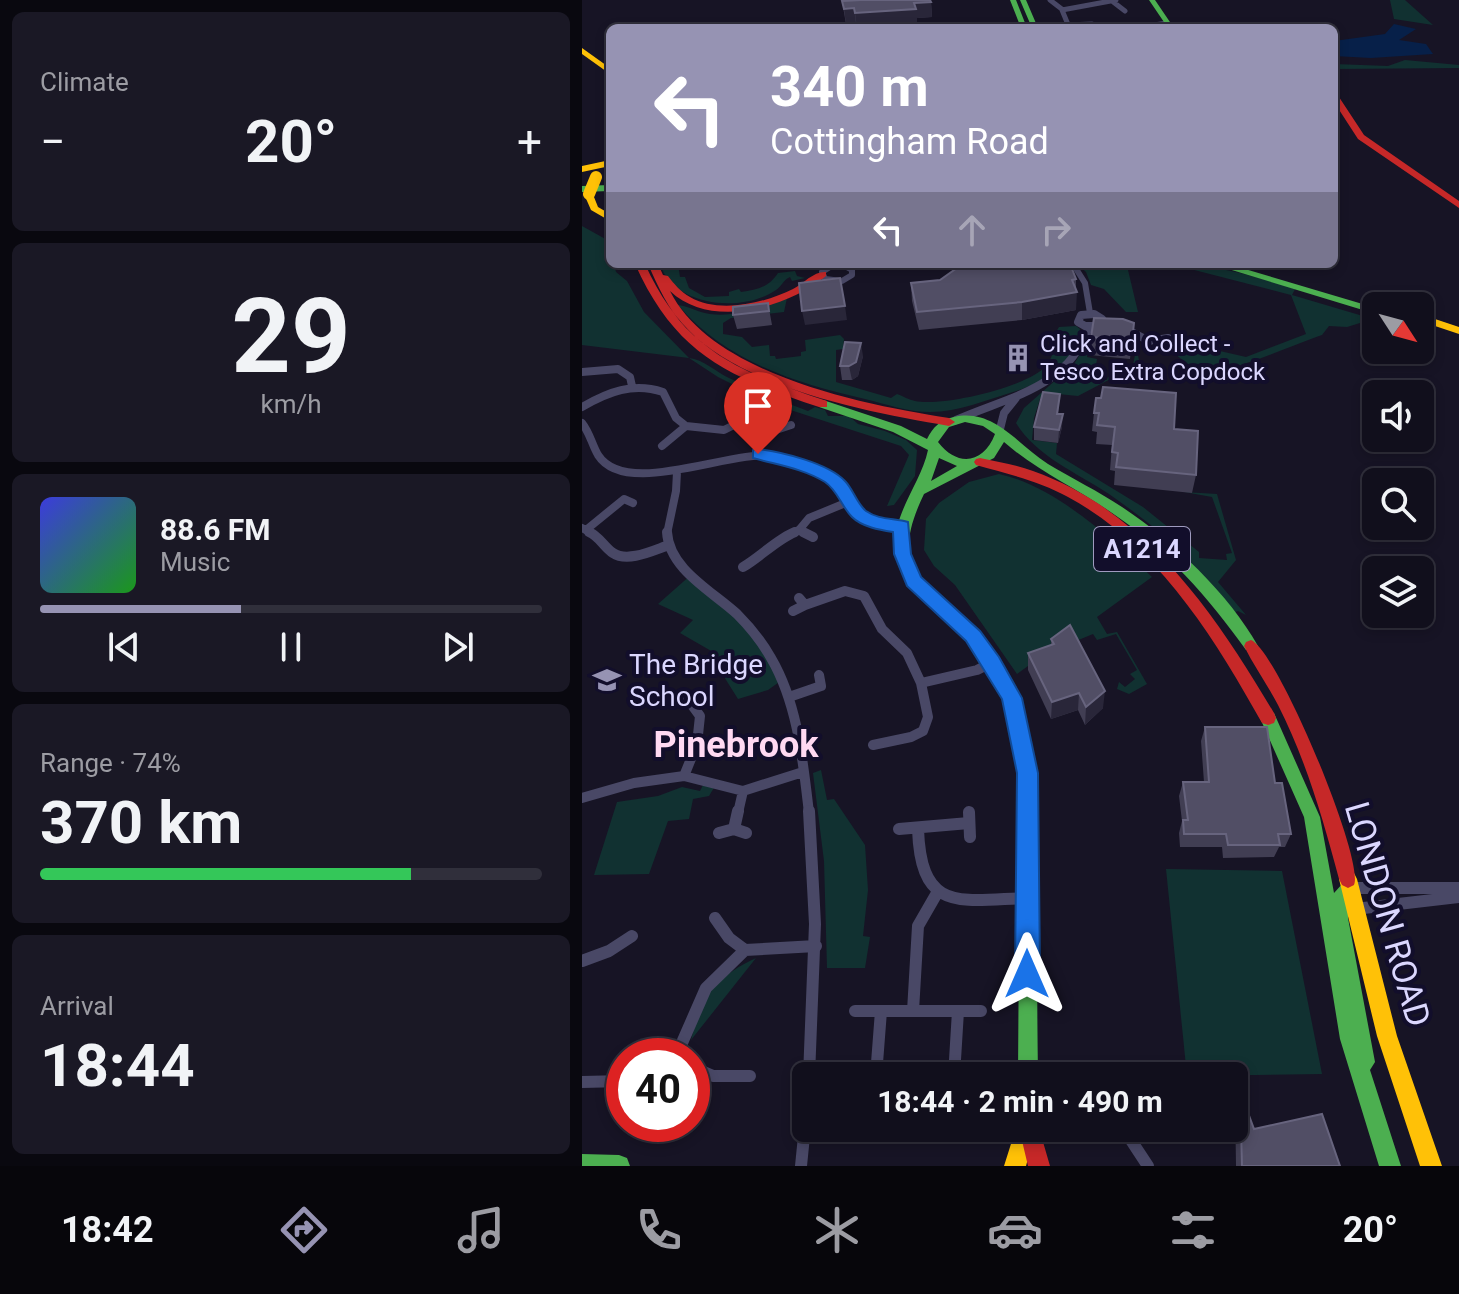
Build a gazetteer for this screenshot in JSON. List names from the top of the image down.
{
  "streets": {
    "main road": ["A1214", "LONDON ROAD"]
  },
  "districts": ["Pinebrook"],
  "places": {
    "building": ["Click and Collect - Tesco Extra Copdock"],
    "school or university": ["The Bridge School"]
  },
  "north": "bottom right",
  "page": {
    "tile": [
      "Climate",
      ["29", "km/h"],
      ["Range · 74%", "370 km"],
      ["Arrival", "18:44"]
    ],
    "turn": ["340 m", "Cottingham Road"],
    "heat": ["−", "20°", "+"],
    "song": ["88.6 FM", "Music"],
    "limit": "40",
    "trip": "18:44 · 2 min · 490 m",
    "tabs": ["18:42", "20°"]
  }
}
